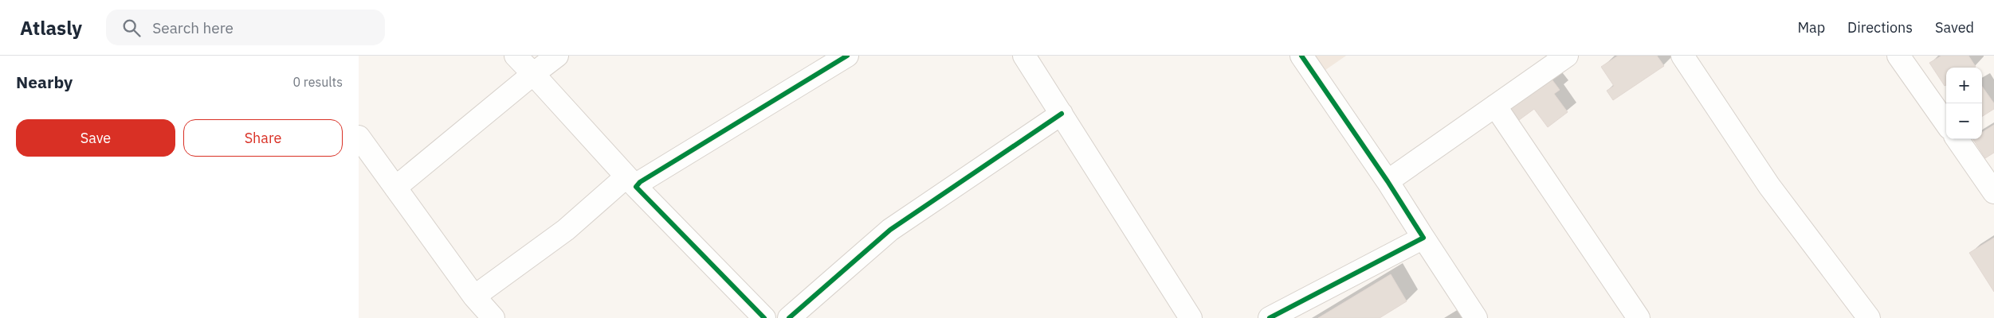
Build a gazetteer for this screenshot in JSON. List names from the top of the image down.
{
  "page": {
    "header": "Atlasly",
    "search": "Search here",
    "nav": ["Map", "Directions", "Saved"],
    "heading": ["Nearby", "0 results"],
    "map_buttons": ["+", "−"],
    "buttons": ["Save", "Share"]
  }
}
